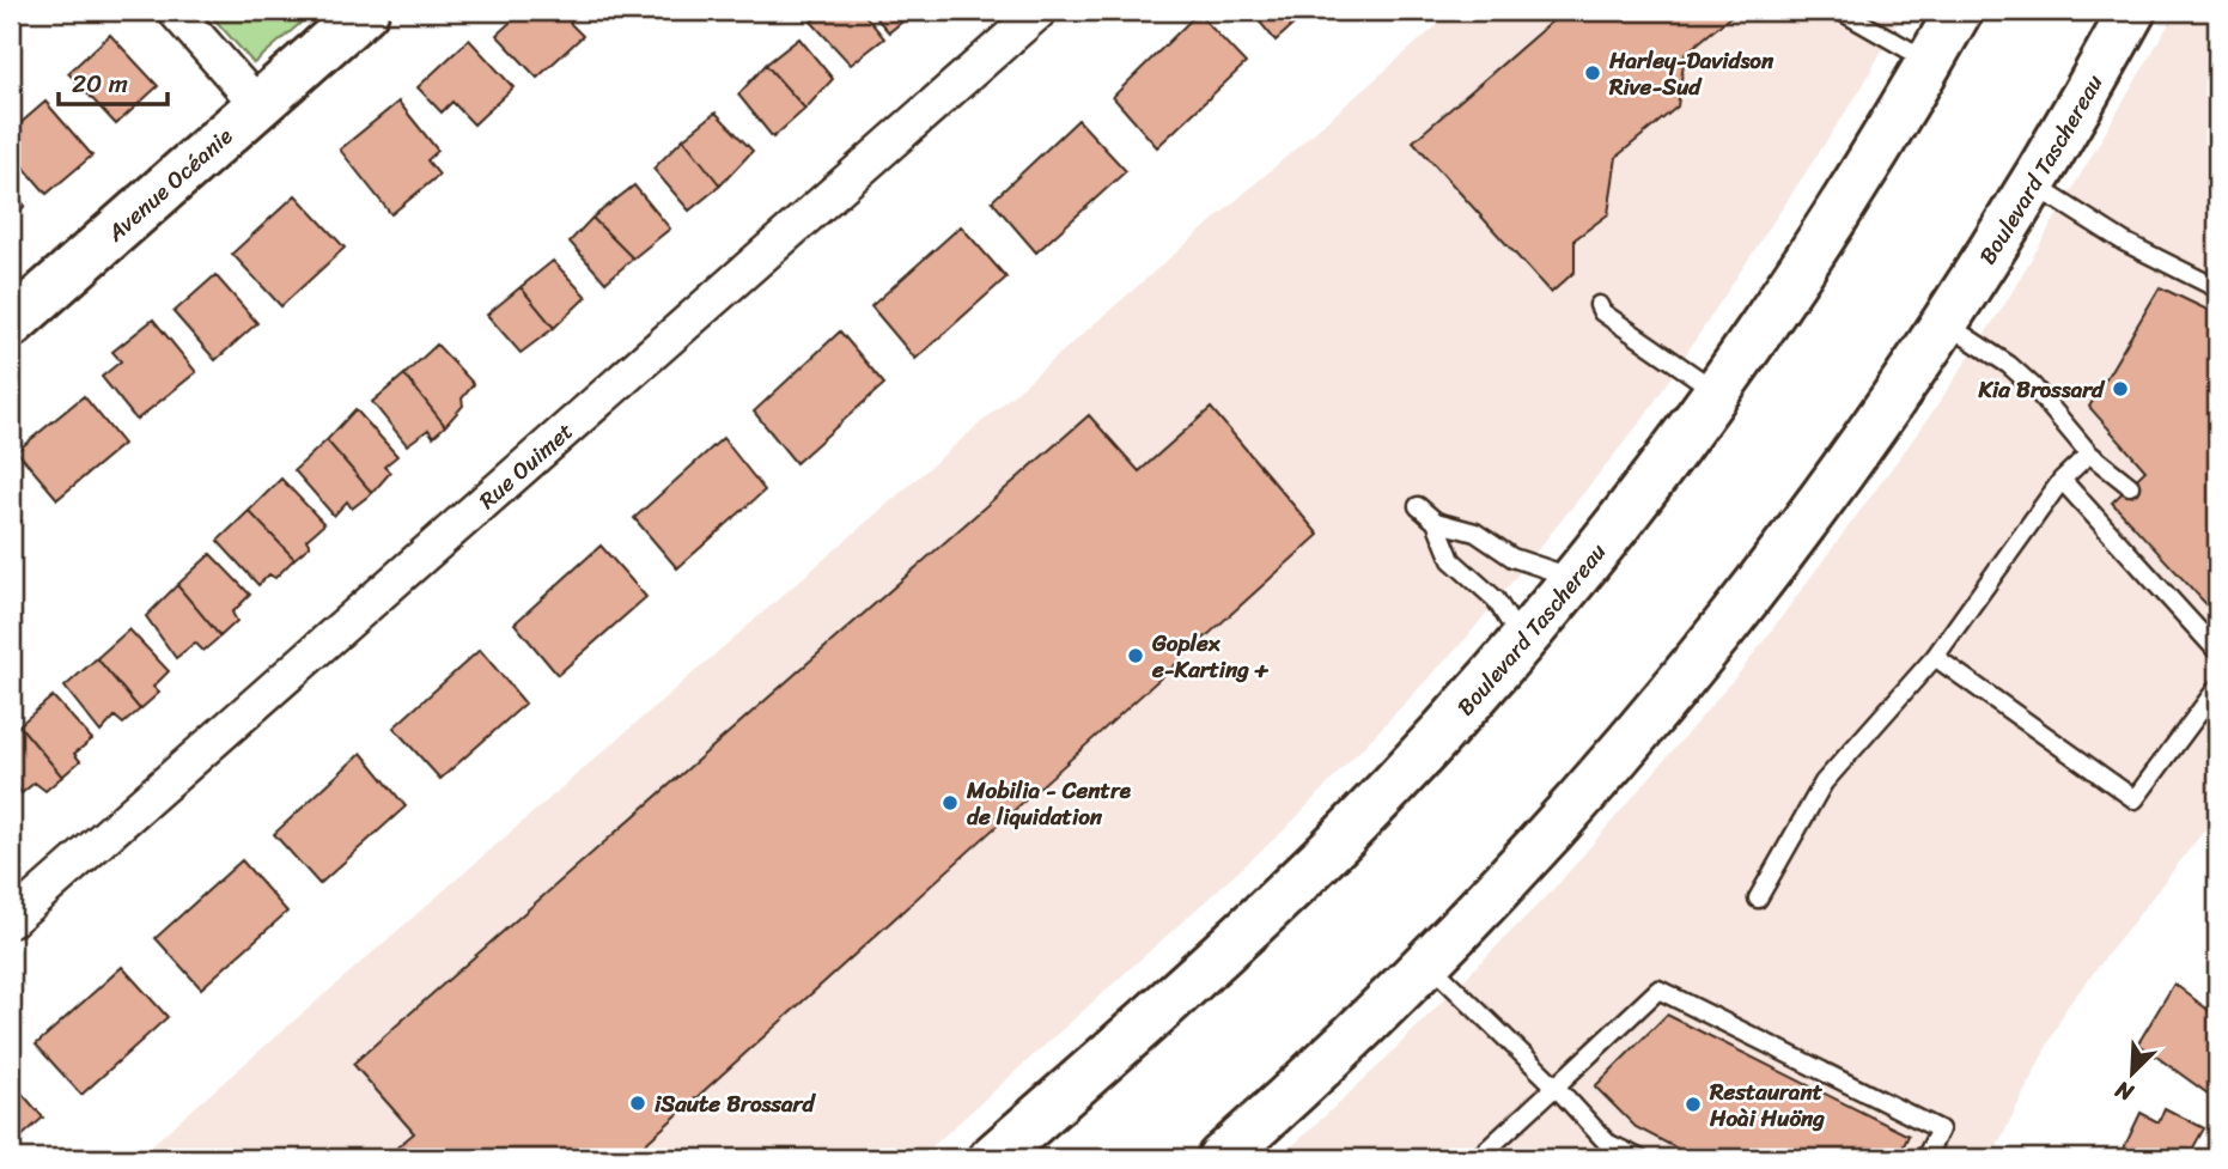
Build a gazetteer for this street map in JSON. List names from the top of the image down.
{
  "streets": {
    "main road": ["Boulevard Taschereau", "Avenue Océanie"],
    "street": ["Rue Ouimet"]
  },
  "places": [
    "Harley-Davidson Rive-Sud",
    "Kia Brossard",
    "Goplex e-Karting +",
    "Mobilia - Centre de liquidation",
    "iSaute Brossard",
    "Restaurant Hoài Huöng"
  ],
  "scale_bar": "20 m",
  "north": "bottom left"
}
